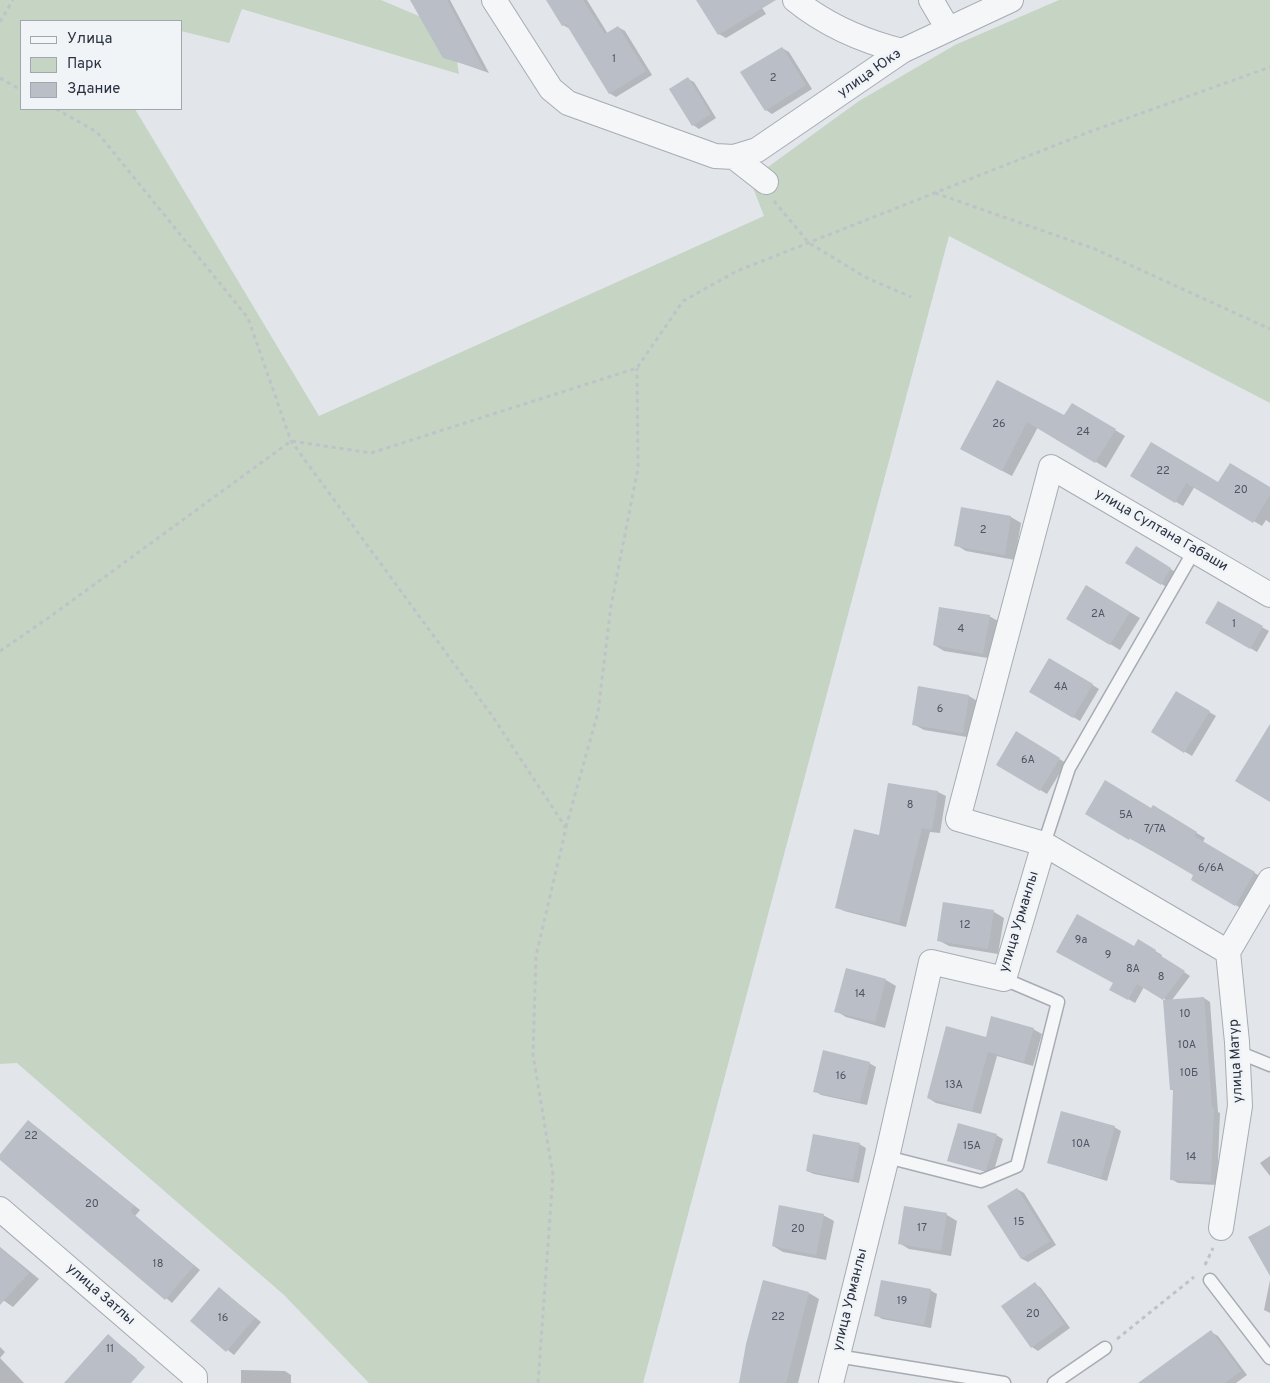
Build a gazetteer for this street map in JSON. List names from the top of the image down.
{
  "streets": {
    "street": [
      "улица Юкэ",
      "улица Султана Габаши",
      "улица Урманлы",
      "улица Матур",
      "улица Затлы"
    ]
  },
  "crossings": [
    ["улица Султана Габаши", "улица Урманлы"]
  ],
  "house_numbers": [
    "1",
    "2",
    "26",
    "24",
    "22",
    "20",
    "2",
    "2А",
    "1",
    "4",
    "4А",
    "6",
    "6А",
    "8",
    "5А",
    "7/7А",
    "6/6А",
    "12",
    "9а",
    "9",
    "8А",
    "8",
    "14",
    "10",
    "10А",
    "10Б",
    "16",
    "13А",
    "22",
    "10А",
    "15А",
    "14",
    "20",
    "15",
    "17",
    "20",
    "18",
    "19",
    "20",
    "22",
    "16",
    "11"
  ],
  "legend": ["Улица", "Парк", "Здание"]
}
